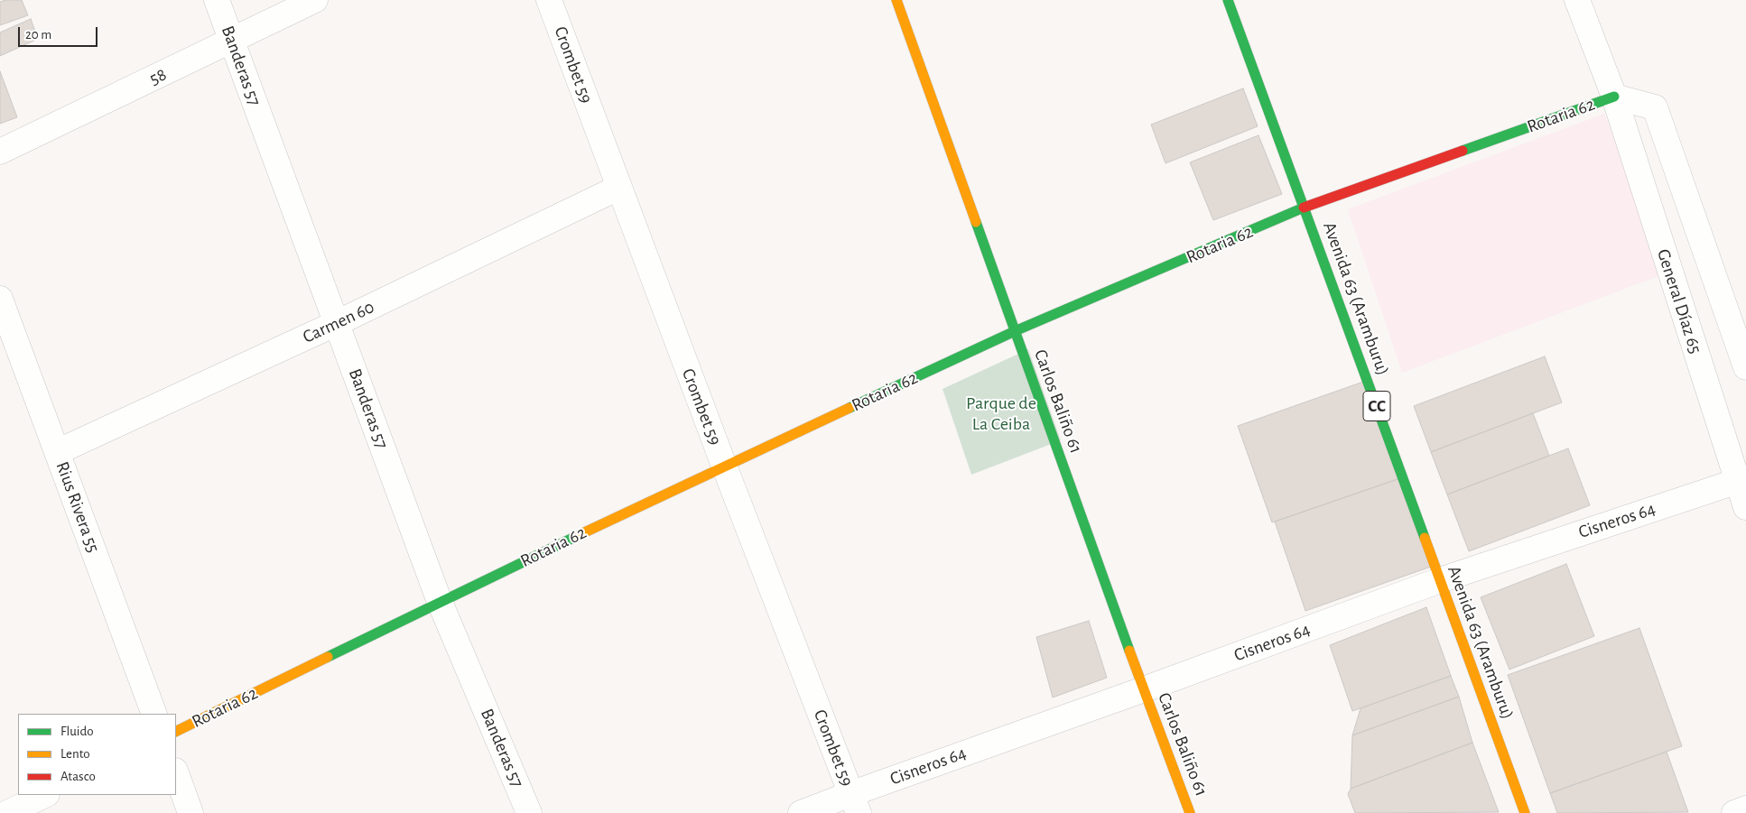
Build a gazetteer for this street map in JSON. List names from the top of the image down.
{
  "streets": {
    "main road": [
      "Rotaria 62",
      "Avenida 63 (Aramburu)",
      "Carlos Baliño 61",
      "CC"
    ],
    "street": [
      "Crombet 59",
      "Banderas 57",
      "58",
      "General Díaz 65",
      "Carmen 60",
      "Rius Rivera 55",
      "Cisneros 64"
    ]
  },
  "crossings": [
    ["Crombet 59", "Rotaria 62"],
    ["Crombet 59", "Carmen 60"],
    ["Crombet 59", "Cisneros 64"],
    ["Banderas 57", "58"],
    ["Banderas 57", "Rotaria 62"],
    ["Banderas 57", "Carmen 60"],
    ["Rotaria 62", "Avenida 63 (Aramburu)"],
    ["Rotaria 62", "General Díaz 65"],
    ["Rotaria 62", "Carlos Baliño 61"],
    ["Avenida 63 (Aramburu)", "Cisneros 64"],
    ["General Díaz 65", "Cisneros 64"],
    ["Carmen 60", "Rius Rivera 55"],
    ["Carlos Baliño 61", "Cisneros 64"]
  ],
  "parks": ["Parque de La Ceiba"],
  "legend": ["Fluido", "Lento", "Atasco"],
  "scale_bar": "20 m"
}
